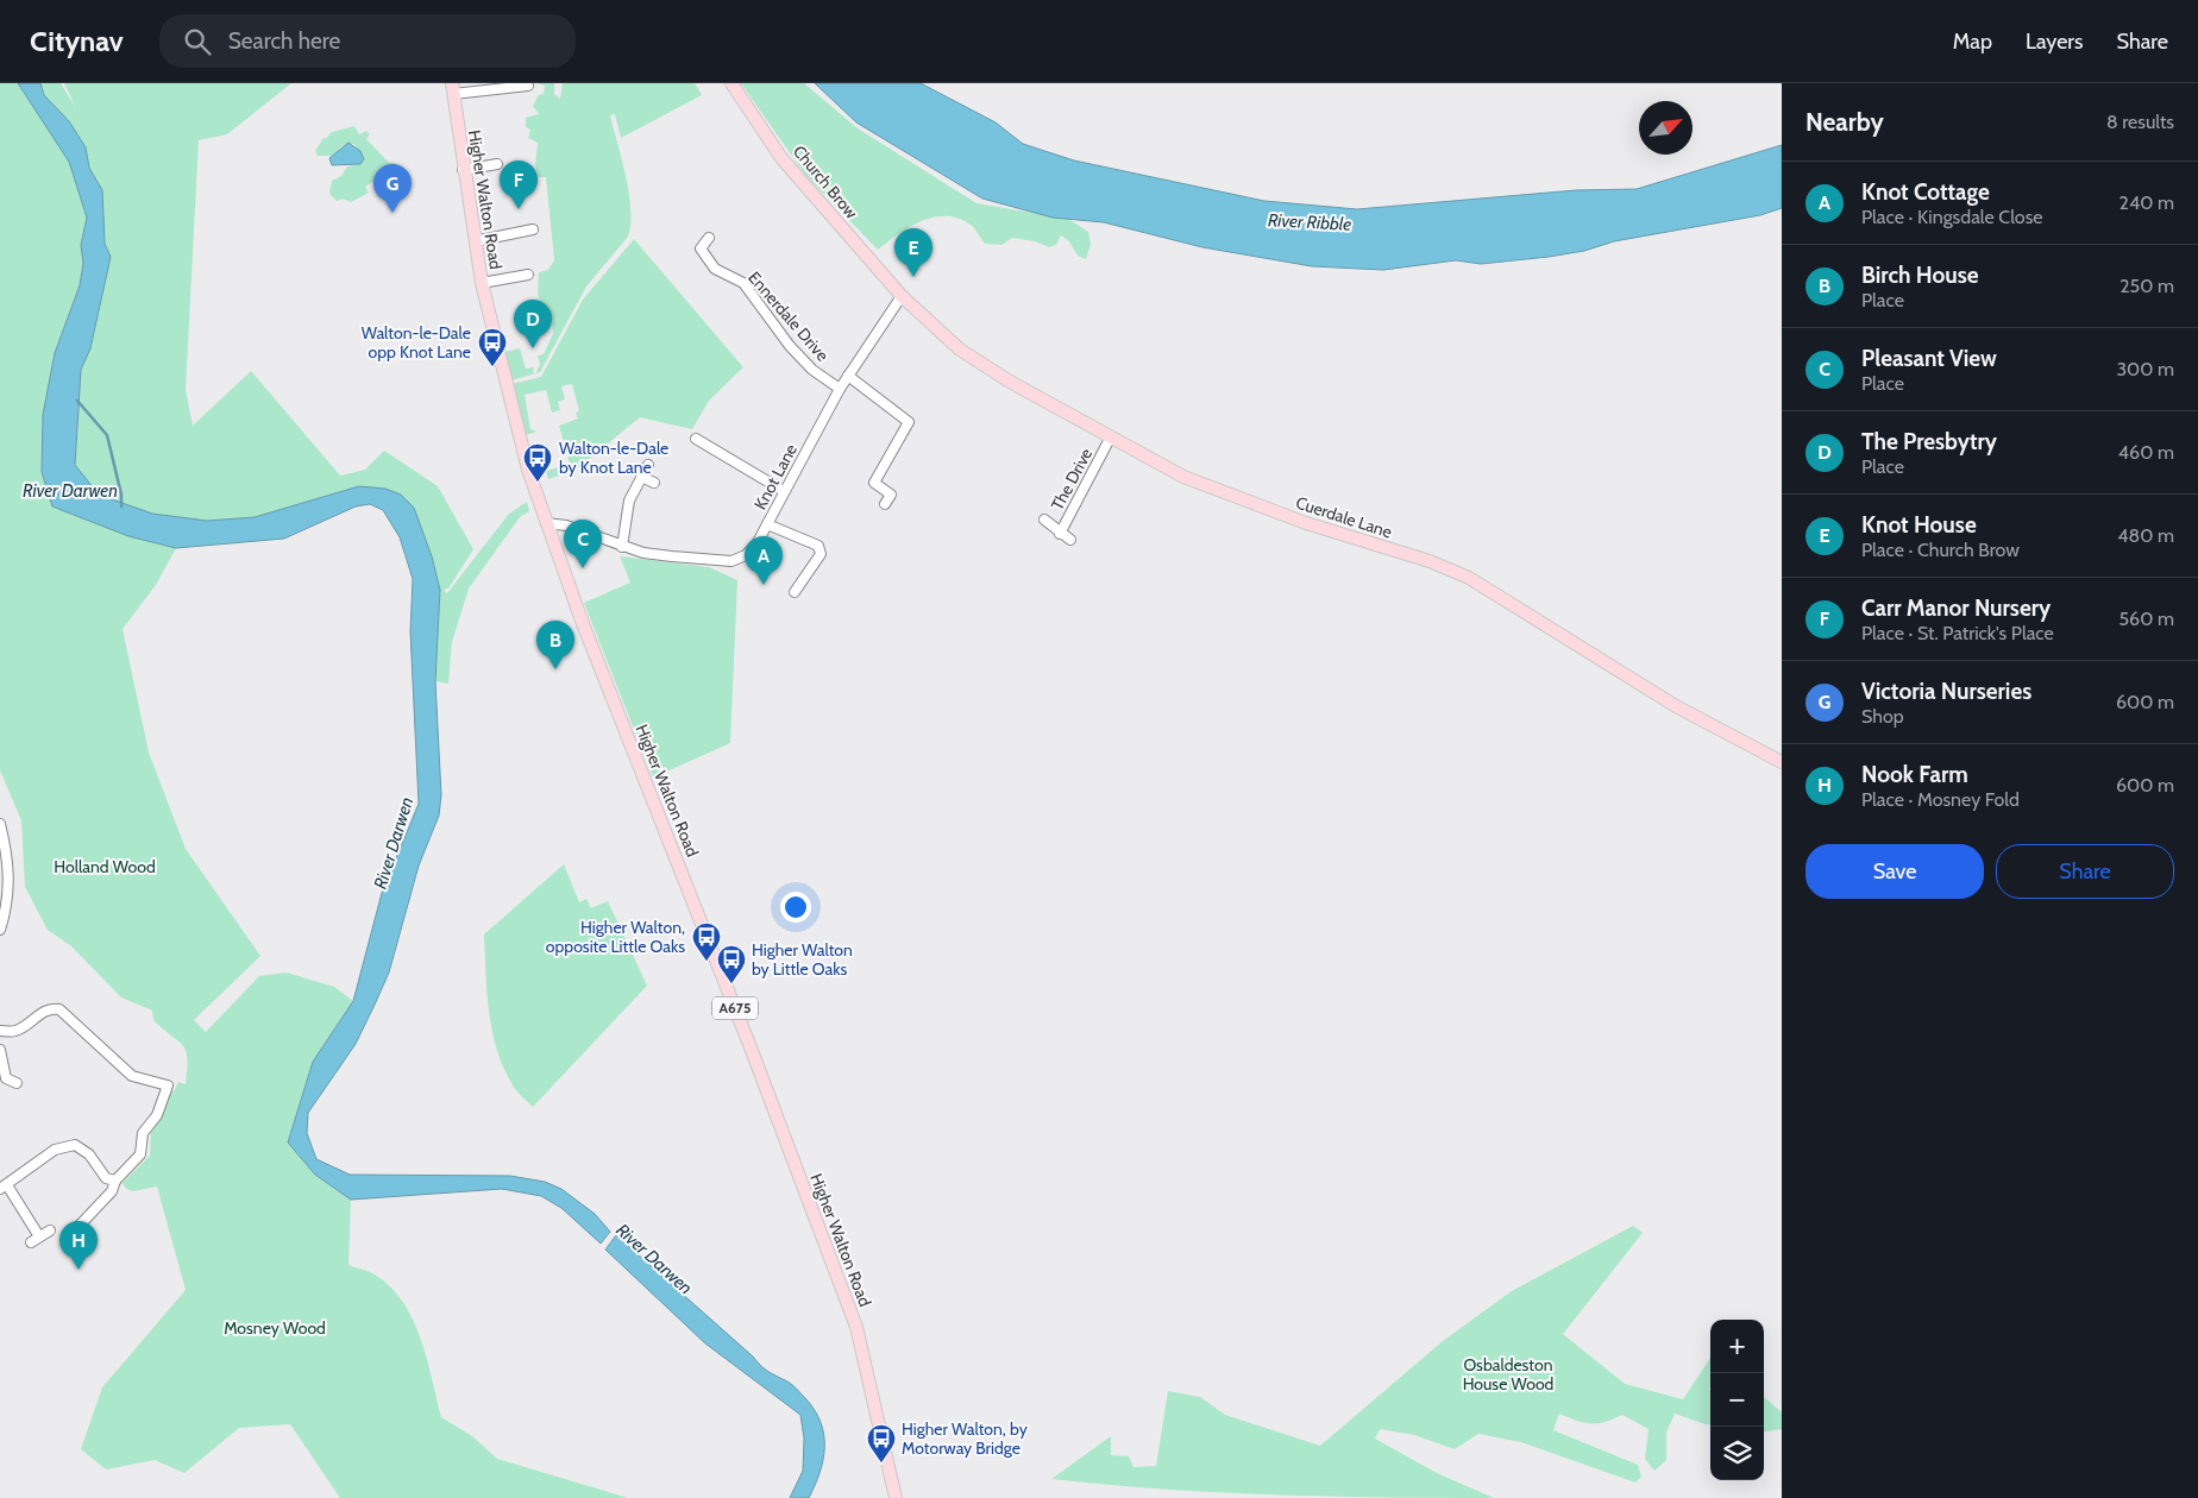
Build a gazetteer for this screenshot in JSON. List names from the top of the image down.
{
  "streets": {
    "main road": [
      "Church Brow",
      "Higher Walton Road",
      "Cuerdale Lane",
      "A675"
    ],
    "street": ["Ennerdale Drive", "Knot Lane", "The Drive"]
  },
  "crossings": [
    ["Church Brow", "Knot Lane"],
    ["Church Brow", "Cuerdale Lane"],
    ["Higher Walton Road", "Knot Lane"],
    ["Ennerdale Drive", "Knot Lane"],
    ["Knot Lane", "Cuerdale Lane"],
    ["The Drive", "Cuerdale Lane"]
  ],
  "water": ["River Ribble", "River Darwen"],
  "parks": ["Holland Wood", "Mosney Wood", "Osbaldeston House Wood"],
  "places": {
    "bus stop": [
      "Walton-le-Dale opp Knot Lane",
      "Walton-le-Dale by Knot Lane",
      "Higher Walton, opposite Little Oaks",
      "Higher Walton by Little Oaks",
      "Higher Walton, by Motorway Bridge"
    ]
  },
  "north": "top right",
  "page": {
    "header": "Citynav",
    "search": "Search here",
    "nav": ["Map", "Layers", "Share"],
    "heading": ["Nearby", "8 results"],
    "pins": [
      "F",
      "G",
      "E",
      "D",
      "C",
      "A",
      "B",
      "H"
    ],
    "list": [
      {
        "mark": "A",
        "name": "Knot Cottage",
        "note": "Place · Kingsdale Close",
        "value": "240 m"
      },
      {
        "mark": "B",
        "name": "Birch House",
        "note": "Place",
        "value": "250 m"
      },
      {
        "mark": "C",
        "name": "Pleasant View",
        "note": "Place",
        "value": "300 m"
      },
      {
        "mark": "D",
        "name": "The Presbytry",
        "note": "Place",
        "value": "460 m"
      },
      {
        "mark": "E",
        "name": "Knot House",
        "note": "Place · Church Brow",
        "value": "480 m"
      },
      {
        "mark": "F",
        "name": "Carr Manor Nursery",
        "note": "Place · St. Patrick's Place",
        "value": "560 m"
      },
      {
        "mark": "G",
        "name": "Victoria Nurseries",
        "note": "Shop",
        "value": "600 m"
      },
      {
        "mark": "H",
        "name": "Nook Farm",
        "note": "Place · Mosney Fold",
        "value": "600 m"
      }
    ],
    "buttons": ["Save", "Share"],
    "map_buttons": ["+", "−"]
  }
}
